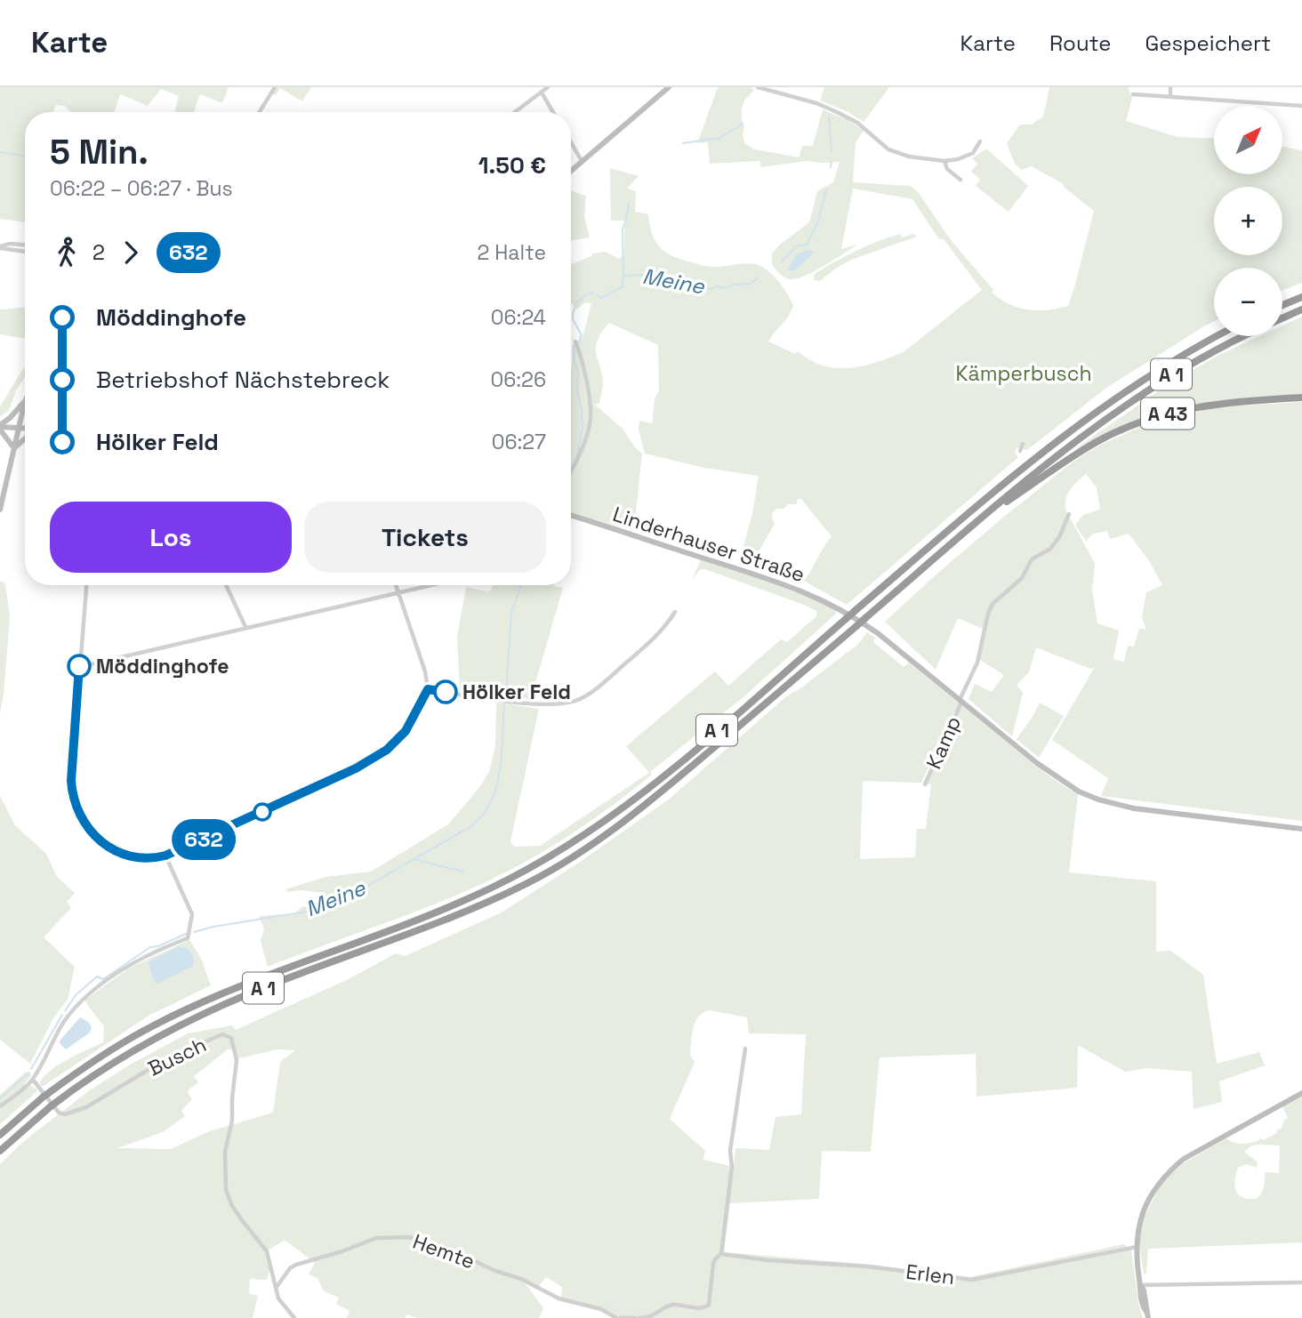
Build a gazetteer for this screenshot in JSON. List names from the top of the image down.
{
  "streets": {
    "highway": ["A 1", "A 43"],
    "main road": ["Linderhauser Straße"],
    "street": [
      "Kamp",
      "Busch",
      "Hemte",
      "Erlen"
    ]
  },
  "crossings": [
    ["A 1", "A 43"],
    ["Linderhauser Straße", "Kamp"],
    ["Busch", "Hemte"]
  ],
  "water": ["Meine"],
  "parks": ["Kämperbusch"],
  "places": ["Möddinghofe", "Hölker Feld"],
  "lines": ["bus line 632"],
  "north": "top right",
  "page": {
    "header": "Karte",
    "nav": ["Karte", "Route", "Gespeichert"],
    "on_map": "632",
    "map_buttons": ["+", "−"],
    "heading": ["5 Min.", "06:22 – 06:27 · Bus", "1.50 €"],
    "legs": ["2", "632", "2 Halte"],
    "list": [
      {
        "name": "Möddinghofe",
        "value": "06:24"
      },
      {
        "name": "Betriebshof Nächstebreck",
        "value": "06:26"
      },
      {
        "name": "Hölker Feld",
        "value": "06:27"
      }
    ],
    "buttons": ["Los", "Tickets"]
  }
}
